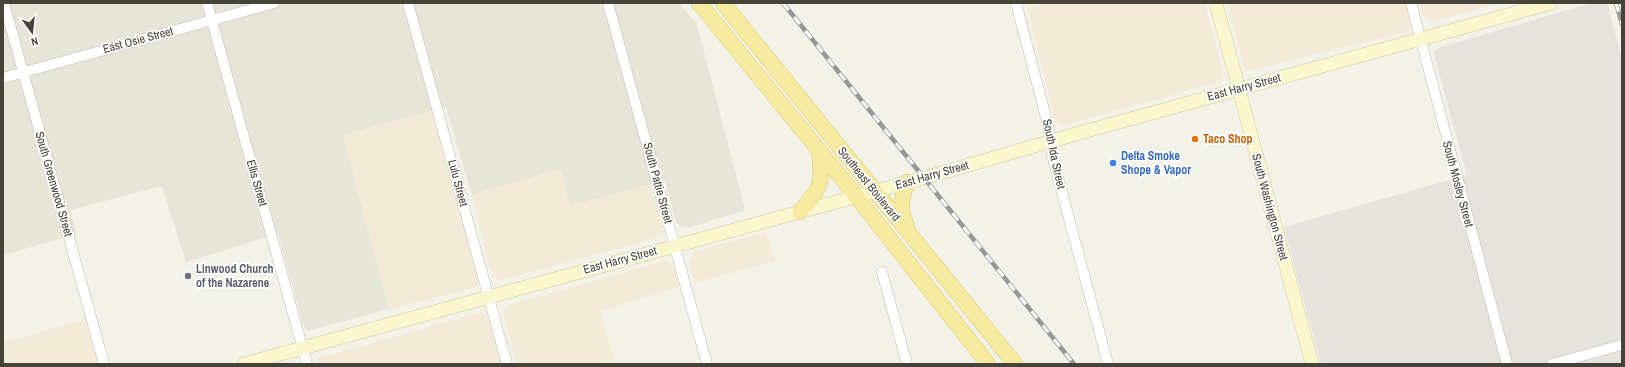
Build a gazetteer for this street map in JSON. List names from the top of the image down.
{
  "streets": {
    "main road": ["Southeast Boulevard"],
    "street": [
      "East Osie Street",
      "East Harry Street",
      "South Ida Street",
      "Ellis Street",
      "Lulu Street",
      "South Pattie Street",
      "South Greenwood Street",
      "South Mosley Street",
      "South Washington Street"
    ]
  },
  "crossings": [
    ["East Osie Street", "Ellis Street"],
    ["East Osie Street", "South Greenwood Street"],
    ["East Harry Street", "South Ida Street"],
    ["East Harry Street", "Ellis Street"],
    ["East Harry Street", "Lulu Street"],
    ["East Harry Street", "South Pattie Street"],
    ["East Harry Street", "Southeast Boulevard"],
    ["East Harry Street", "South Mosley Street"],
    ["East Harry Street", "South Washington Street"]
  ],
  "places": ["Taco Shop", "Delta Smoke Shope & Vapor", "Linwood Church of the Nazarene"],
  "north": "bottom"
}
